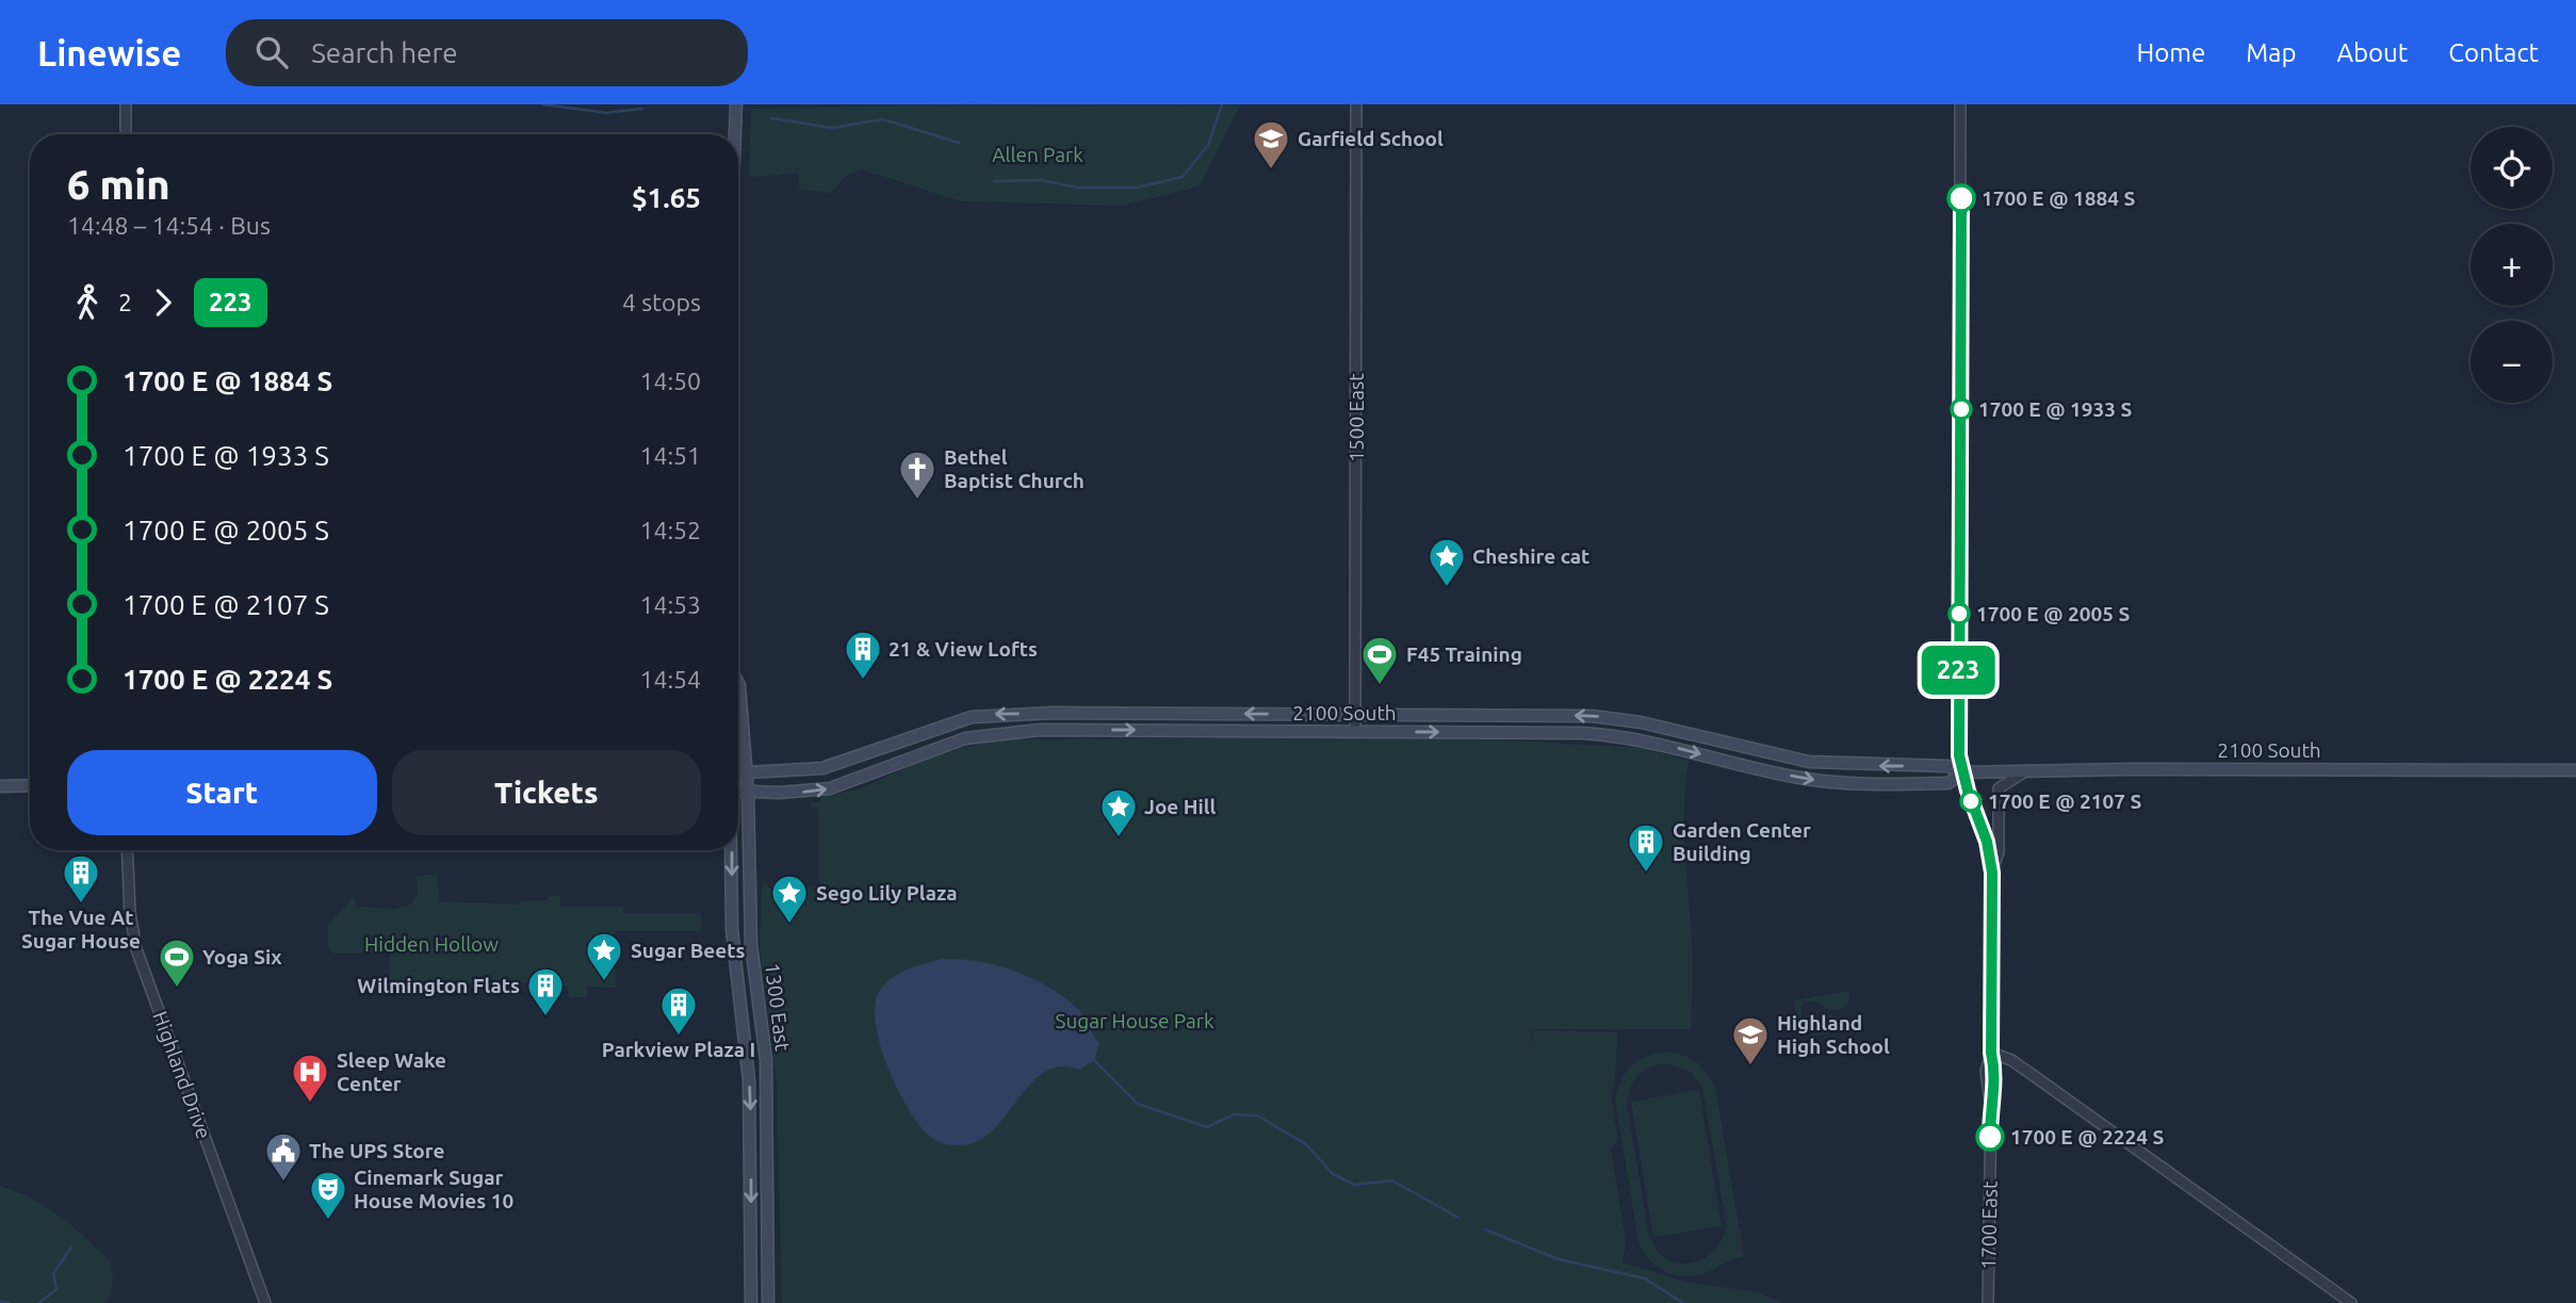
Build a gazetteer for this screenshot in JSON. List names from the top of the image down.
{
  "streets": {
    "main road": ["2100 South", "1300 East"],
    "street": ["1500 East", "Highland Drive", "1700 East"]
  },
  "crossings": [
    ["1500 East", "2100 South"],
    ["2100 South", "1300 East"],
    ["2100 South", "1700 East"]
  ],
  "parks": ["Allen Park", "Hidden Hollow", "Sugar House Park"],
  "places": {
    "school or university": ["Garfield School", "Highland High School"],
    "other": [
      "1700 E @ 1884 S",
      "1700 E @ 1933 S",
      "1700 E @ 2005 S",
      "1700 E @ 2107 S",
      "1700 E @ 2224 S"
    ],
    "church": ["Bethel Baptist Church"],
    "place": [
      "Cheshire cat",
      "Joe Hill",
      "Sego Lily Plaza",
      "Sugar Beets"
    ],
    "building": [
      "21 & View Lofts",
      "Garden Center Building",
      "The Vue At Sugar House",
      "Wilmington Flats",
      "Parkview Plaza I"
    ],
    "sports": ["F45 Training", "Yoga Six"],
    "hospital": ["Sleep Wake Center"],
    "public building": ["The UPS Store"],
    "theatre": ["Cinemark Sugar House Movies 10"]
  },
  "lines": ["bus line 223"],
  "page": {
    "header": "Linewise",
    "search": "Search here",
    "nav": [
      "Home",
      "Map",
      "About",
      "Contact"
    ],
    "on_map": "223",
    "map_buttons": ["+", "−"],
    "heading": ["6 min", "14:48 – 14:54 · Bus", "$1.65"],
    "legs": ["2", "223", "4 stops"],
    "list": [
      {
        "name": "1700 E @ 1884 S",
        "value": "14:50"
      },
      {
        "name": "1700 E @ 1933 S",
        "value": "14:51"
      },
      {
        "name": "1700 E @ 2005 S",
        "value": "14:52"
      },
      {
        "name": "1700 E @ 2107 S",
        "value": "14:53"
      },
      {
        "name": "1700 E @ 2224 S",
        "value": "14:54"
      }
    ],
    "buttons": ["Start", "Tickets"]
  }
}
